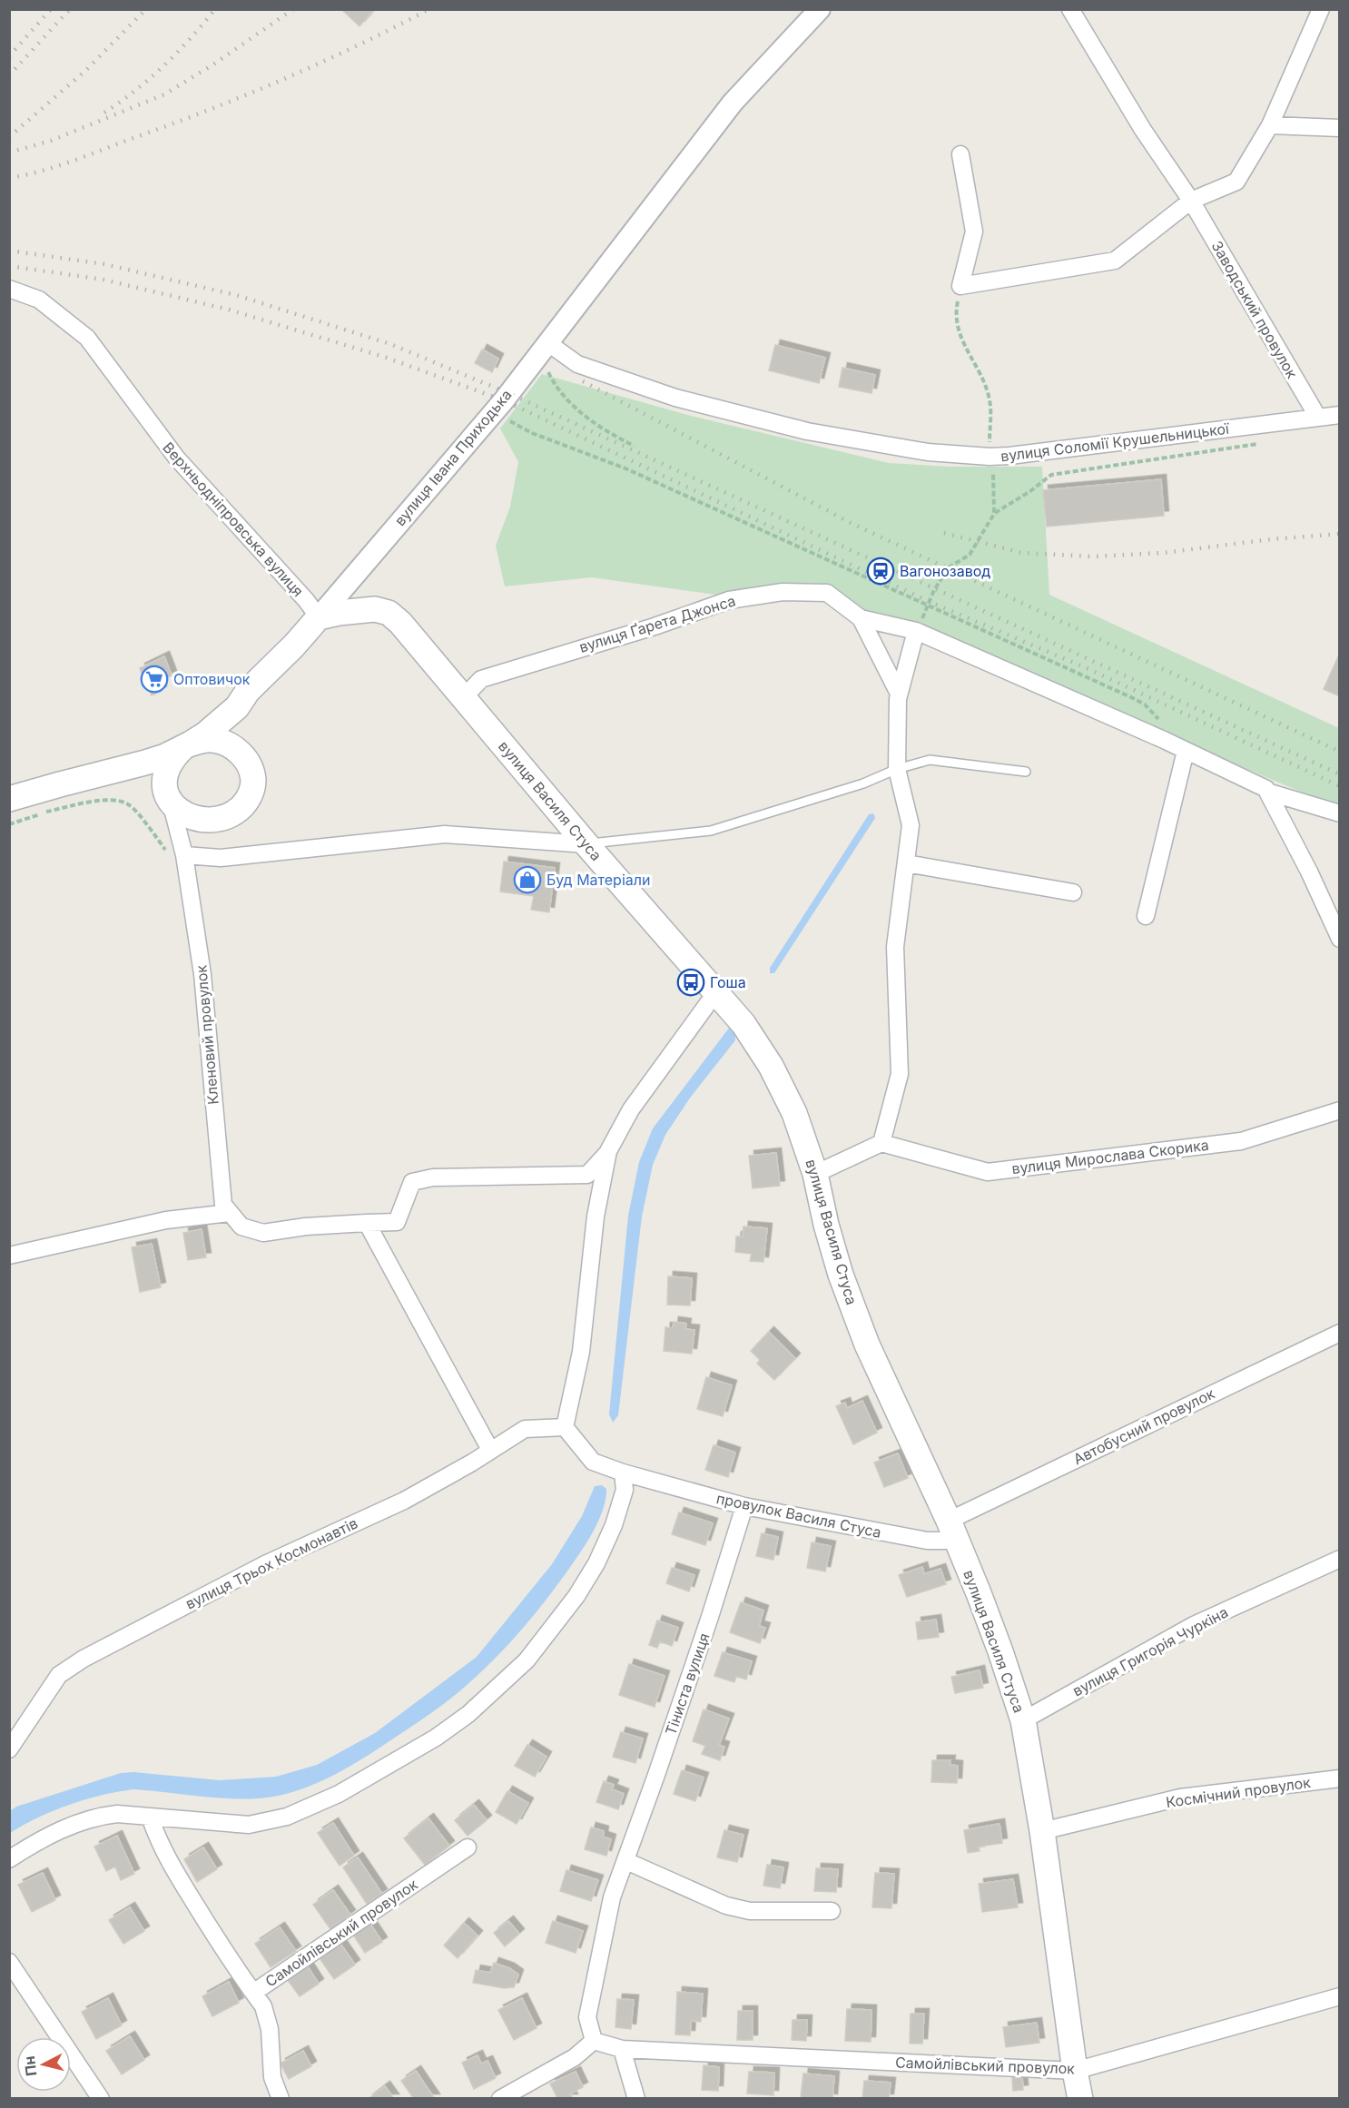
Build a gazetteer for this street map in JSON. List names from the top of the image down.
{
  "streets": {
    "main road": ["вулиця Івана Приходька", "вулиця Василя Стуса"],
    "street": [
      "Заводський провулок",
      "вулиця Соломії Крушельницької",
      "Верхньодніпровська вулиця",
      "вулиця Ґарета Джонса",
      "Кленовий провулок",
      "вулиця Мирослава Скорика",
      "Автобусний провулок",
      "провулок Василя Стуса",
      "вулиця Трьох Космонавтів",
      "вулиця Григорія Чуркіна",
      "Тіниста вулиця",
      "Космічний провулок",
      "Самойлівський провулок"
    ]
  },
  "crossings": [
    ["Заводський провулок", "вулиця Соломії Крушельницької"],
    ["вулиця Соломії Крушельницької", "вулиця Івана Приходька"],
    ["вулиця Івана Приходька", "Верхньодніпровська вулиця"],
    ["вулиця Івана Приходька", "вулиця Василя Стуса"],
    ["вулиця Івана Приходька", "Кленовий провулок"],
    ["Верхньодніпровська вулиця", "вулиця Василя Стуса"],
    ["вулиця Ґарета Джонса", "вулиця Василя Стуса"],
    ["вулиця Василя Стуса", "Автобусний провулок"],
    ["вулиця Василя Стуса", "провулок Василя Стуса"],
    ["вулиця Василя Стуса", "вулиця Григорія Чуркіна"],
    ["вулиця Василя Стуса", "Космічний провулок"],
    ["вулиця Василя Стуса", "Самойлівський провулок"],
    ["Автобусний провулок", "провулок Василя Стуса"],
    ["провулок Василя Стуса", "вулиця Трьох Космонавтів"],
    ["провулок Василя Стуса", "Тіниста вулиця"]
  ],
  "places": {
    "station": ["Вагонозавод"],
    "supermarket": ["Оптовичок"],
    "shop": ["Буд Матерiали"],
    "bus stop": ["Гоша"]
  },
  "north": "left"
}
